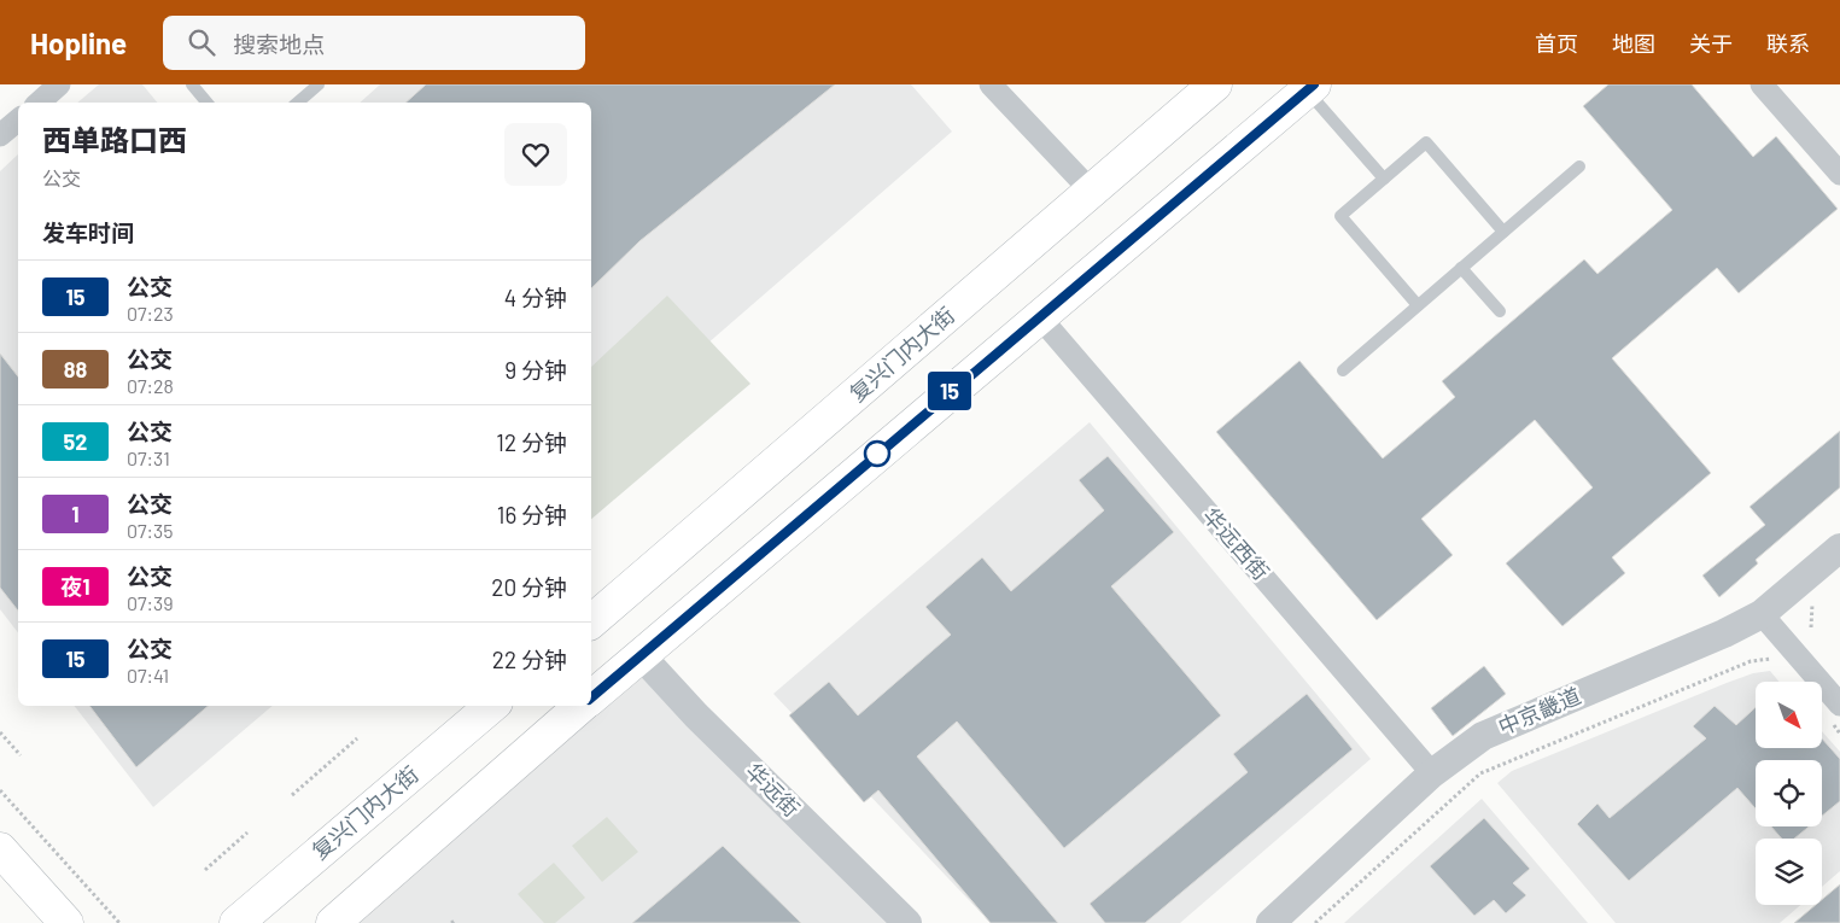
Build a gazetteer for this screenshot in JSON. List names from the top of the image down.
{
  "streets": {
    "main road": ["复兴门内大街"],
    "street": ["华远西街", "中京畿道", "华远街"]
  },
  "crossings": [
    ["华远西街", "中京畿道"]
  ],
  "lines": ["bus line 15"],
  "north": "bottom right",
  "page": {
    "header": "Hopline",
    "search": "搜索地点",
    "nav": [
      "首页",
      "地图",
      "关于",
      "联系"
    ],
    "on_map": "15",
    "heading": [
      ["西单路口西", "公交"],
      "发车时间"
    ],
    "list": [
      {
        "mark": "15",
        "name": "公交",
        "note": "07:23",
        "value": "4 分钟"
      },
      {
        "mark": "88",
        "name": "公交",
        "note": "07:28",
        "value": "9 分钟"
      },
      {
        "mark": "52",
        "name": "公交",
        "note": "07:31",
        "value": "12 分钟"
      },
      {
        "mark": "1",
        "name": "公交",
        "note": "07:35",
        "value": "16 分钟"
      },
      {
        "mark": "夜1",
        "name": "公交",
        "note": "07:39",
        "value": "20 分钟"
      },
      {
        "mark": "15",
        "name": "公交",
        "note": "07:41",
        "value": "22 分钟"
      }
    ]
  }
}
